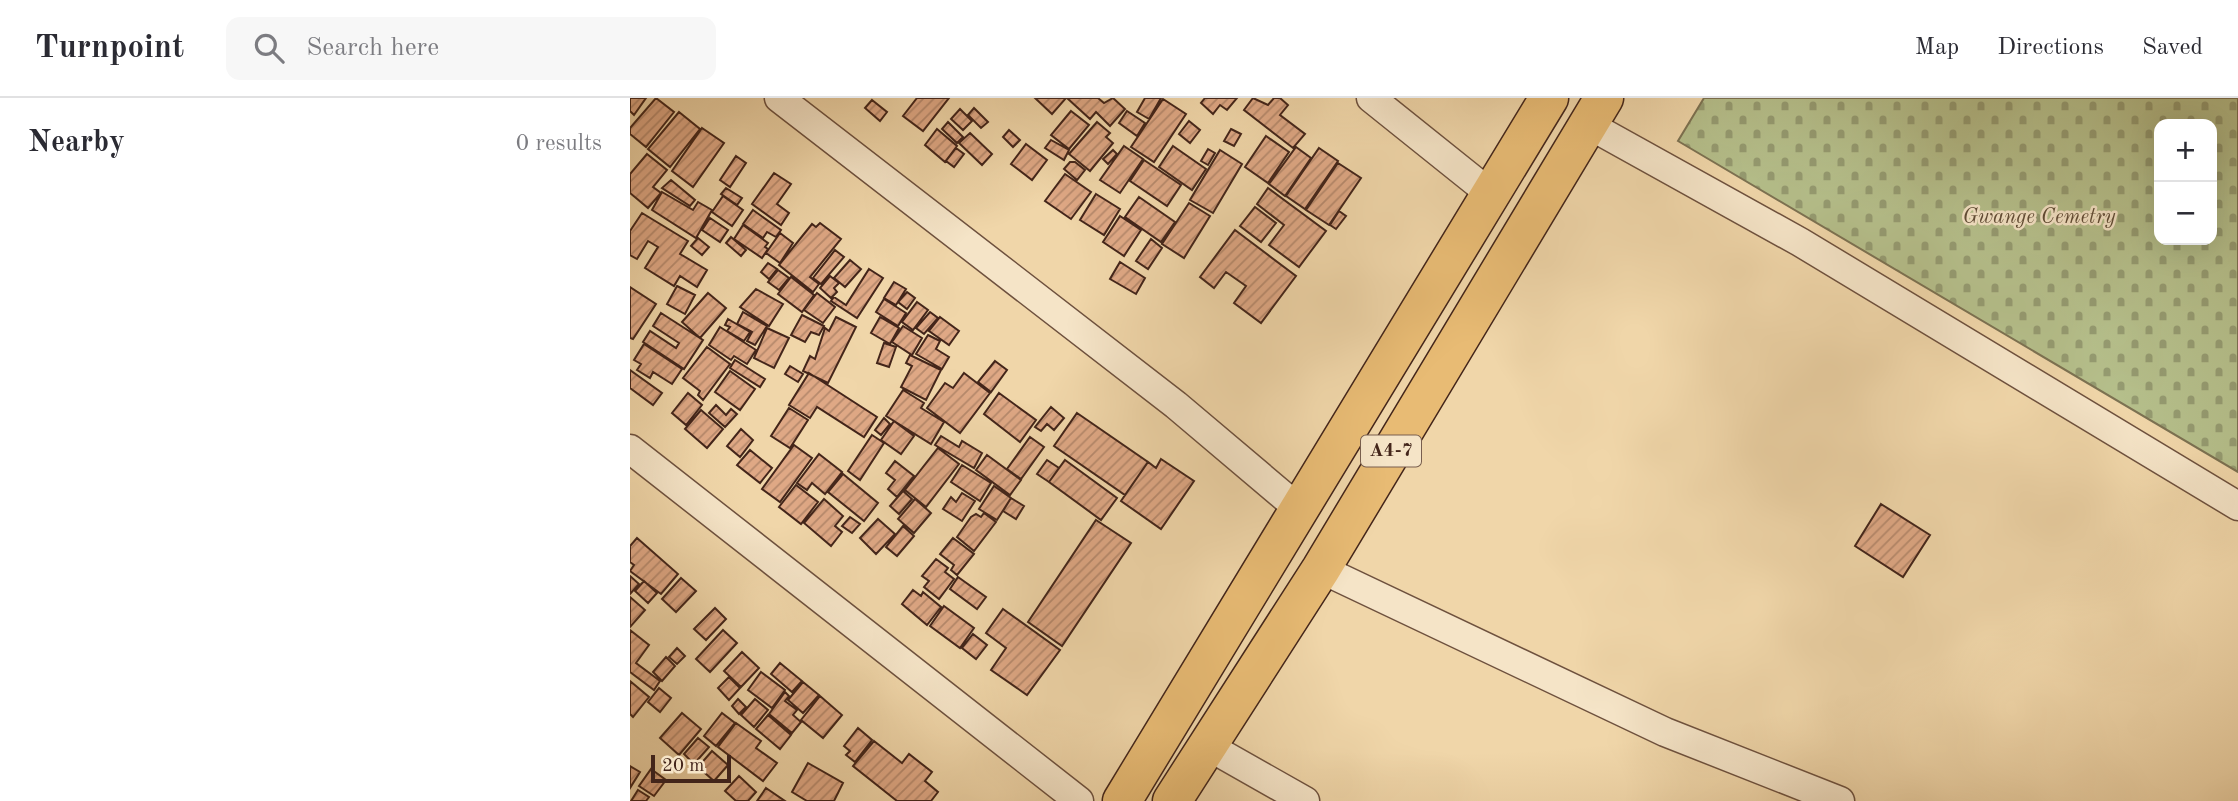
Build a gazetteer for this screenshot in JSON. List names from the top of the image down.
{
  "streets": {
    "highway": ["A4-7"]
  },
  "parks": ["Gwange Cemetry"],
  "scale_bar": "20 m",
  "page": {
    "header": "Turnpoint",
    "search": "Search here",
    "nav": ["Map", "Directions", "Saved"],
    "heading": ["Nearby", "0 results"],
    "map_buttons": ["+", "−"],
    "scale": "20 m"
  }
}
